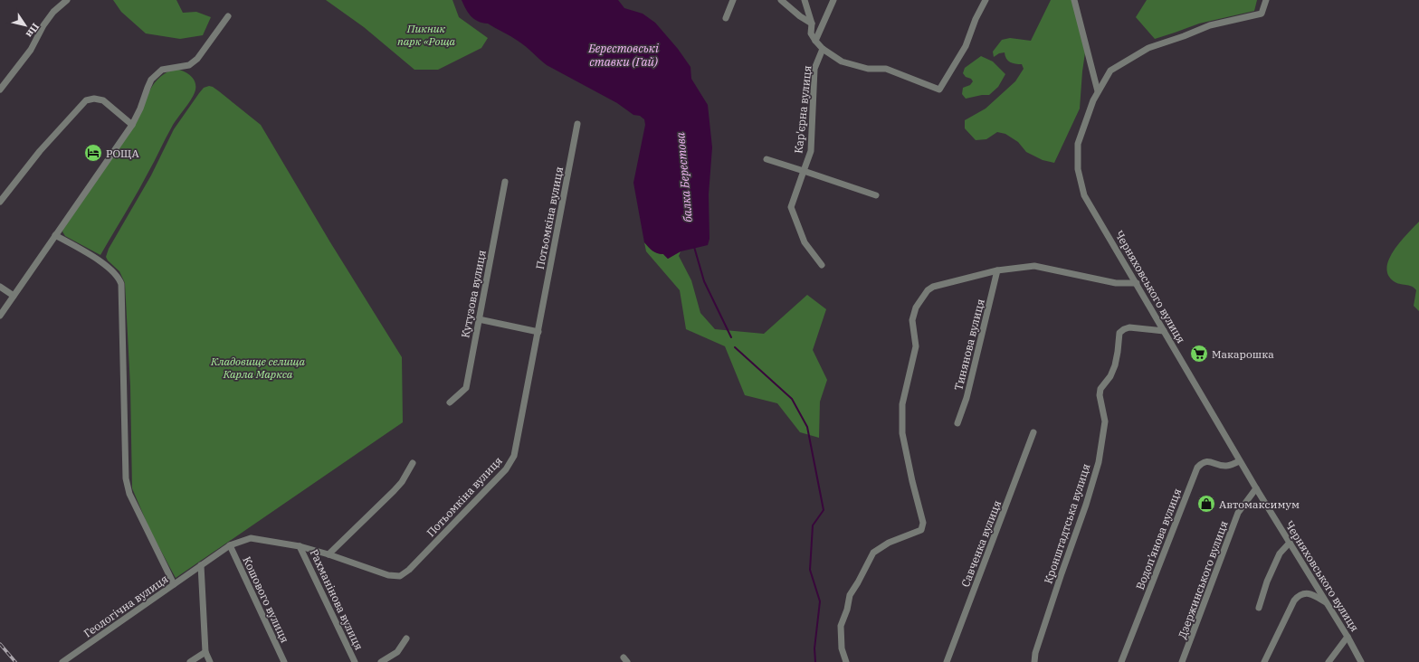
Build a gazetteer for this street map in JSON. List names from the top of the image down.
{
  "streets": {
    "street": [
      "Кар'єрна вулиця",
      "Потьомкіна вулиця",
      "Черняховського вулиця",
      "Кутузова вулиця",
      "Тинянова вулиця",
      "Кронштадтська вулиця",
      "Водоп’янова вулиця",
      "Савченка вулиця",
      "Дзержинського вулиця",
      "Кошового вулиця",
      "Рахманінова вулиця",
      "Геологічна вулиця"
    ]
  },
  "crossings": [
    ["Потьомкіна вулиця", "Кошового вулиця"],
    ["Потьомкіна вулиця", "Рахманінова вулиця"],
    ["Потьомкіна вулиця", "Геологічна вулиця"],
    ["Черняховського вулиця", "Кронштадтська вулиця"],
    ["Черняховського вулиця", "Водоп’янова вулиця"],
    ["Черняховського вулиця", "Дзержинського вулиця"]
  ],
  "water": ["Берестовські ставки (Гай)", "балка Берестова"],
  "parks": ["Пикник парк «Роща", "Кладовище селища Карла Маркса"],
  "places": {
    "hotel": ["РОЩА"],
    "supermarket": ["Макарошка"],
    "shop": ["Автомаксимум"]
  },
  "north": "bottom right"
}
